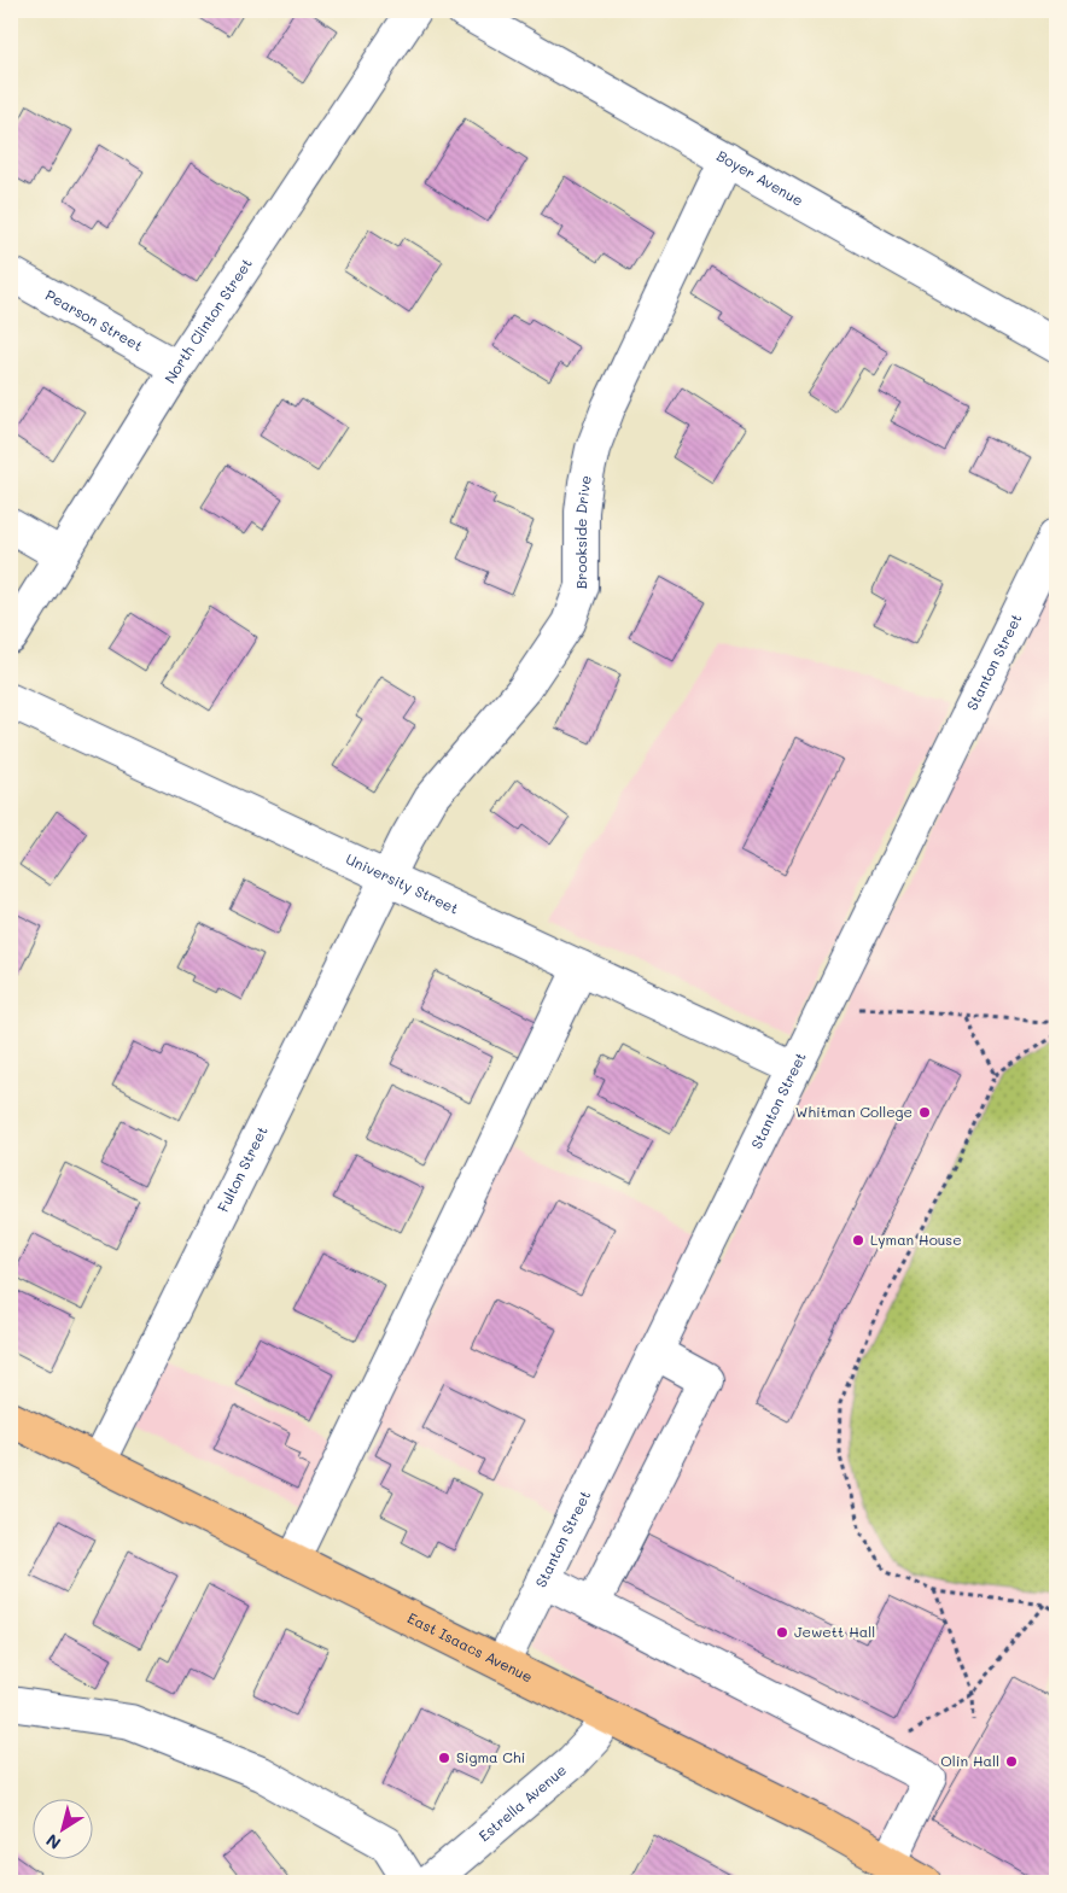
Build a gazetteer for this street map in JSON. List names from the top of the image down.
{
  "streets": {
    "main road": ["East Isaacs Avenue"],
    "street": [
      "Boyer Avenue",
      "Pearson Street",
      "North Clinton Street",
      "Brookside Drive",
      "Stanton Street",
      "University Street",
      "Fulton Street",
      "Estrella Avenue"
    ]
  },
  "crossings": [
    ["Boyer Avenue", "Brookside Drive"],
    ["Pearson Street", "North Clinton Street"],
    ["Brookside Drive", "University Street"],
    ["Brookside Drive", "Fulton Street"],
    ["Stanton Street", "University Street"],
    ["Stanton Street", "East Isaacs Avenue"],
    ["University Street", "Fulton Street"],
    ["Fulton Street", "East Isaacs Avenue"],
    ["East Isaacs Avenue", "Estrella Avenue"]
  ],
  "places": [
    "Whitman College",
    "Lyman House",
    "Jewett Hall",
    "Sigma Chi",
    "Olin Hall"
  ],
  "north": "bottom left"
}
